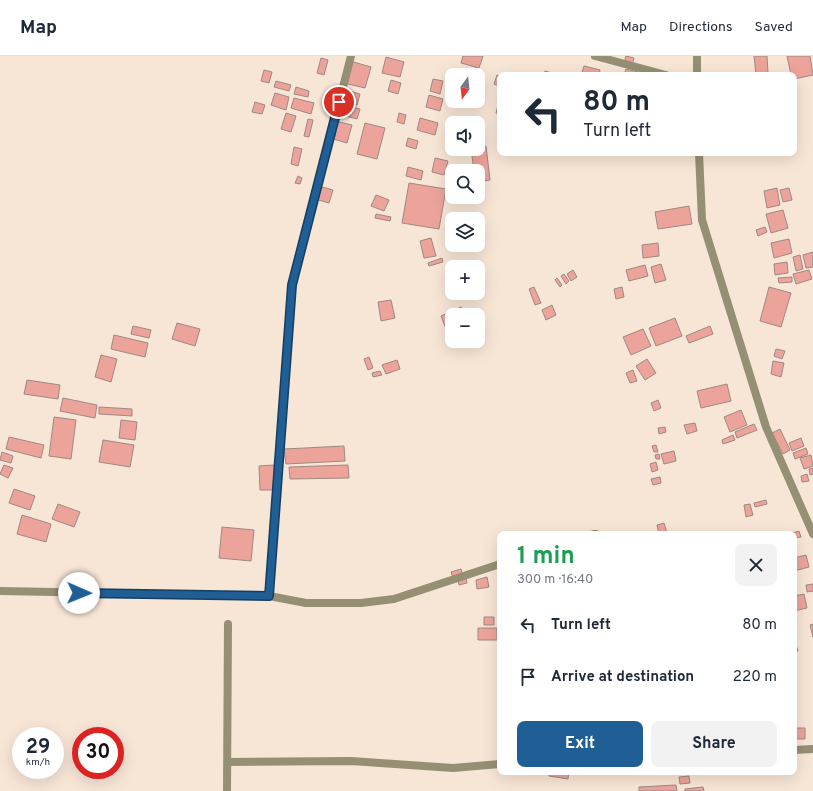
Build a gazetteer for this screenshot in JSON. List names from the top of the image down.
{
  "north": "bottom",
  "page": {
    "header": "Map",
    "nav": ["Map", "Directions", "Saved"],
    "map_buttons": ["+", "−"],
    "turn": ["80 m", "Turn left"],
    "heading": ["1 min", "300 m · 16:40"],
    "list": [
      {
        "name": "Turn left",
        "value": "80 m"
      },
      {
        "name": "Arrive at destination",
        "value": "220 m"
      }
    ],
    "buttons": ["Exit", "Share"],
    "speed": "29 km/h",
    "limit": "30"
  }
}
